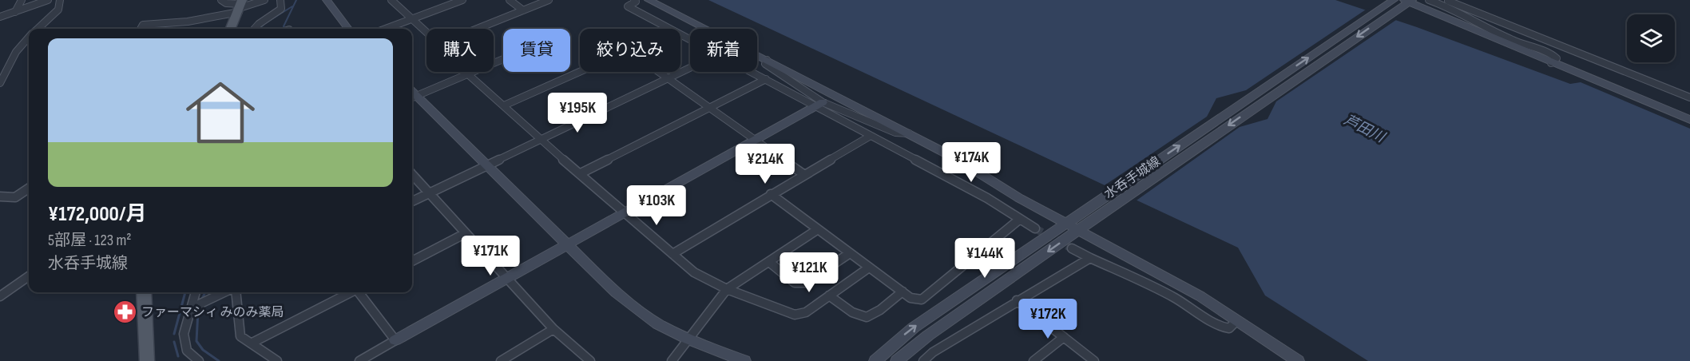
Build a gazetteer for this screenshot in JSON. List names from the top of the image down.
{
  "streets": {
    "street": ["水呑手城線"]
  },
  "water": ["芦田川"],
  "places": {
    "pharmacy": ["ファーマシィ みのみ薬局"]
  },
  "page": {
    "chip": [
      "購入",
      "賃貸",
      "絞り込み",
      "新着"
    ],
    "list": [
      {
        "name": "¥172,000/月",
        "note": "5部屋 · 123 m² · 水呑手城線"
      }
    ],
    "price": [
      "¥195K",
      "¥174K",
      "¥214K",
      "¥103K",
      "¥171K",
      "¥144K",
      "¥121K",
      "¥172K"
    ]
  }
}
